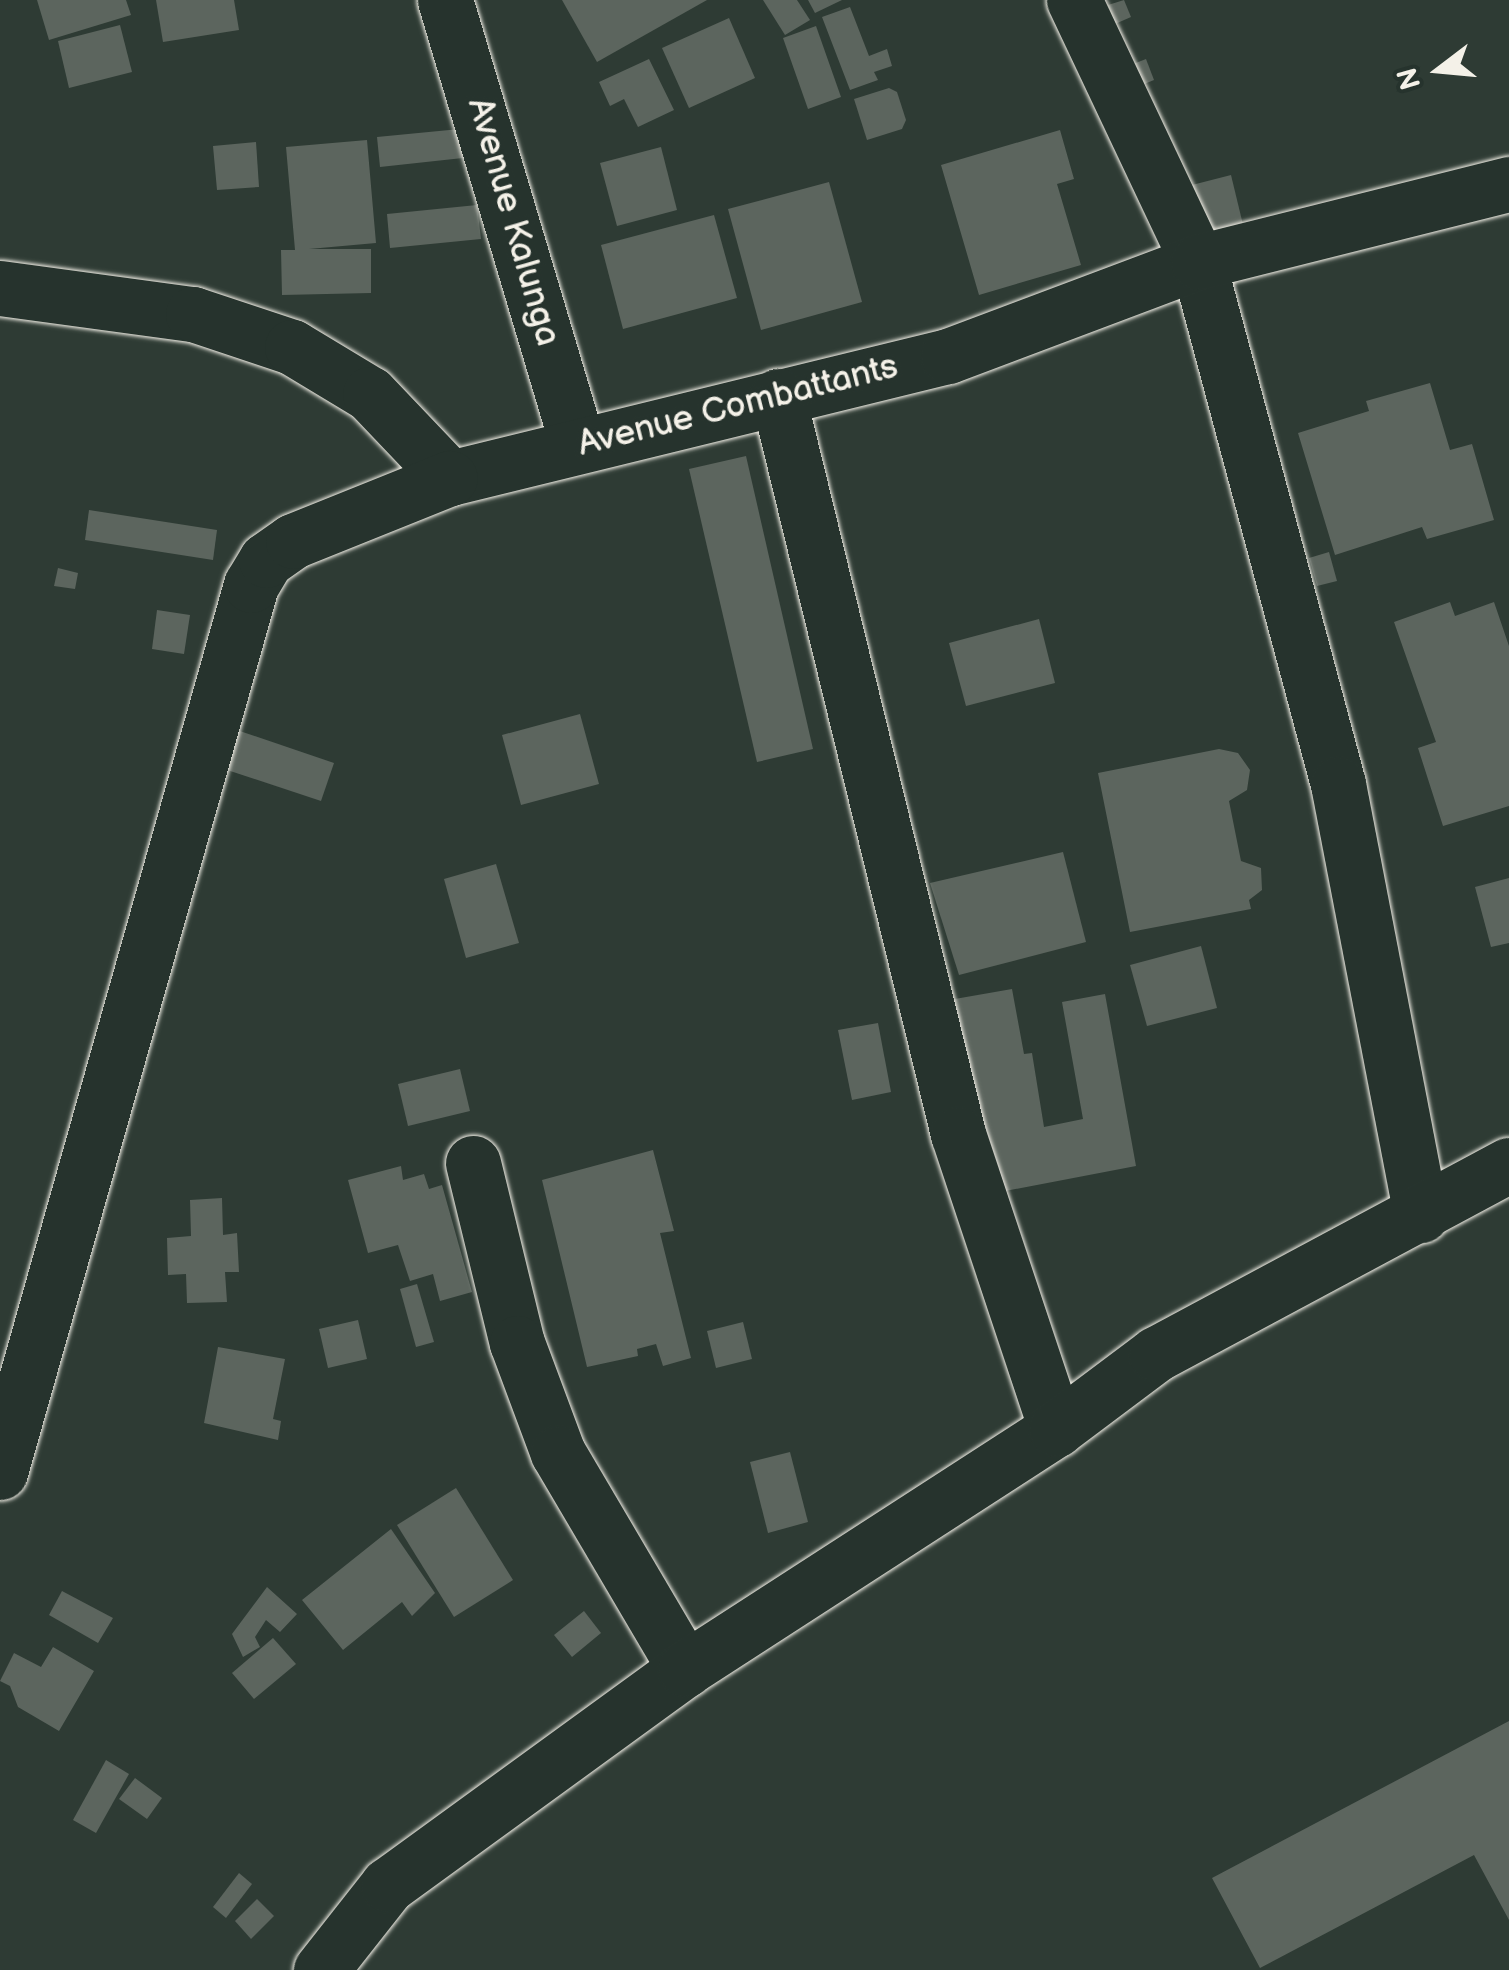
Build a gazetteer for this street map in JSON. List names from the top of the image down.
{
  "streets": {
    "street": ["Avenue Kalunga", "Avenue Combattants"]
  },
  "crossings": [
    ["Avenue Kalunga", "Avenue Combattants"]
  ],
  "north": "left"
}
